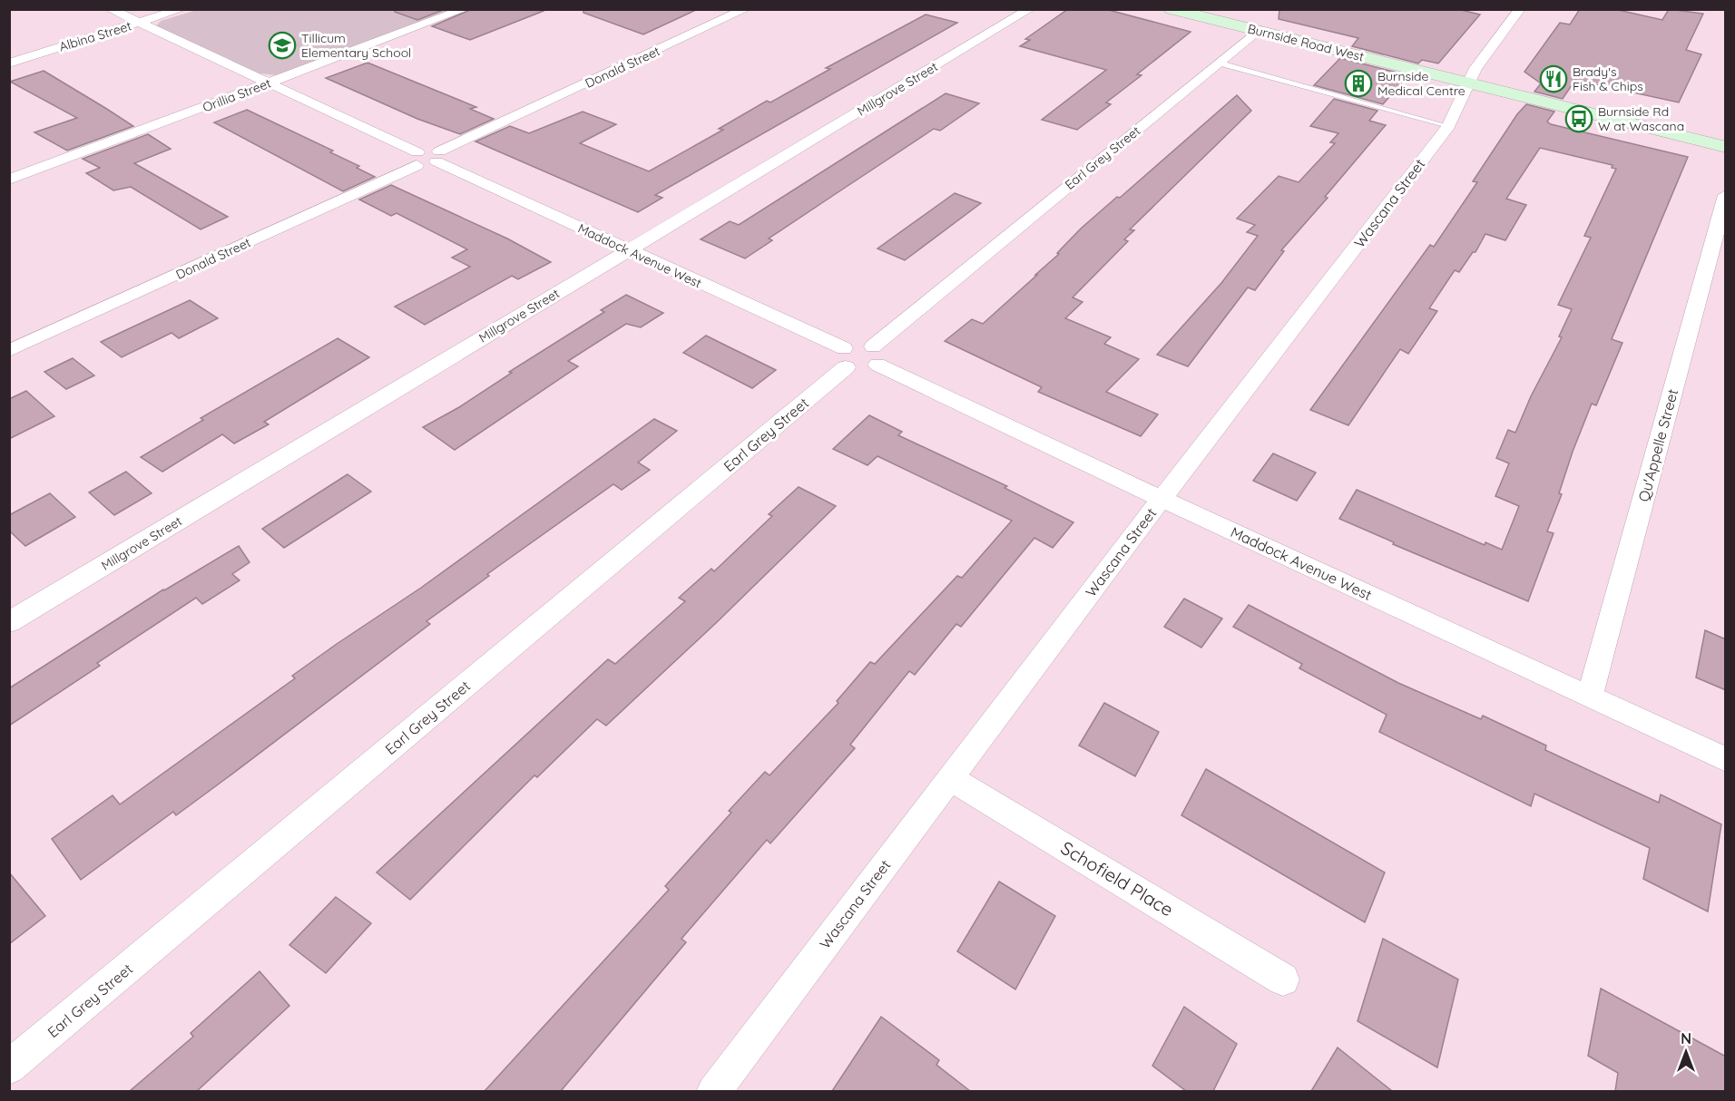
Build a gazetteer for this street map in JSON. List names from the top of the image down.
{
  "streets": {
    "main road": ["Burnside Road West"],
    "street": [
      "Albina Street",
      "Donald Street",
      "Millgrove Street",
      "Orillia Street",
      "Earl Grey Street",
      "Wascana Street",
      "Maddock Avenue West",
      "Qu'Appelle Street",
      "Schofield Place"
    ]
  },
  "crossings": [
    ["Burnside Road West", "Earl Grey Street"],
    ["Burnside Road West", "Wascana Street"],
    ["Donald Street", "Maddock Avenue West"],
    ["Millgrove Street", "Maddock Avenue West"],
    ["Earl Grey Street", "Maddock Avenue West"],
    ["Wascana Street", "Maddock Avenue West"],
    ["Wascana Street", "Schofield Place"],
    ["Maddock Avenue West", "Qu'Appelle Street"]
  ],
  "places": {
    "school or university": ["Tillicum Elementary School"],
    "restaurant": ["Brady's Fish & Chips"],
    "building": ["Burnside Medical Centre"],
    "bus stop": ["Burnside Rd W at Wascana"]
  },
  "north": "top"
}
